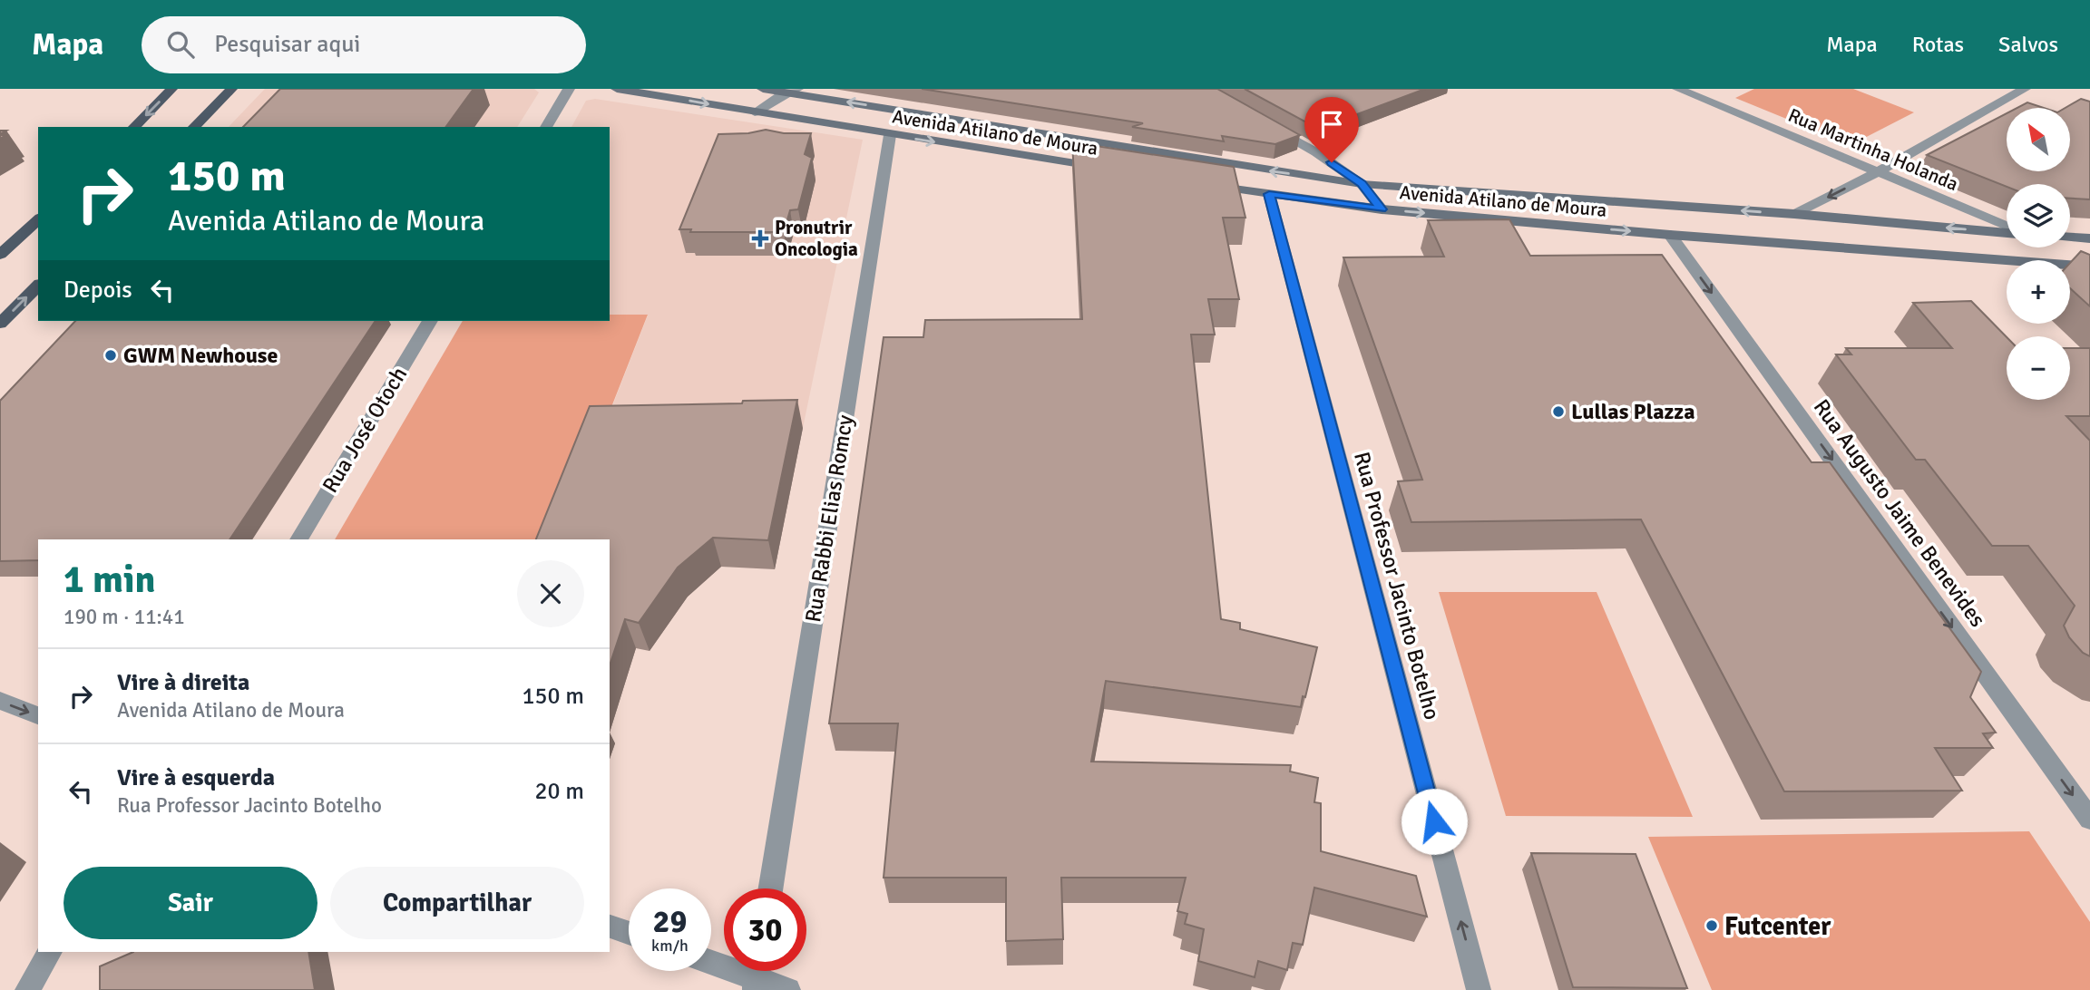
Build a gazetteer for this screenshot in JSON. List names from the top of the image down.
{
  "streets": {
    "street": [
      "Avenida Atilano de Moura",
      "Rua Martinha Holanda",
      "Rua José Otoch",
      "Rua Augusto Jaime Benevides",
      "Rua Rabbi Elias Romcy",
      "Rua Professor Jacinto Botelho"
    ]
  },
  "crossings": [
    ["Avenida Atilano de Moura", "Rua Augusto Jaime Benevides"],
    ["Avenida Atilano de Moura", "Rua Rabbi Elias Romcy"],
    ["Avenida Atilano de Moura", "Rua Professor Jacinto Botelho"]
  ],
  "one_way": ["Rua Augusto Jaime Benevides", "Rua Professor Jacinto Botelho"],
  "places": {
    "health": ["Pronutrir Oncologia"],
    "other": ["GWM Newhouse", "Lullas Plazza", "Futcenter"]
  },
  "north": "top left",
  "page": {
    "header": "Mapa",
    "search": "Pesquisar aqui",
    "nav": ["Mapa", "Rotas", "Salvos"],
    "map_buttons": ["+", "−"],
    "turn": ["150 m", "Avenida Atilano de Moura"],
    "then": "Depois",
    "heading": ["1 min", "190 m · 11:41"],
    "list": [
      {
        "name": "Vire à direita",
        "note": "Avenida Atilano de Moura",
        "value": "150 m"
      },
      {
        "name": "Vire à esquerda",
        "note": "Rua Professor Jacinto Botelho",
        "value": "20 m"
      }
    ],
    "buttons": ["Sair", "Compartilhar"],
    "speed": "29 km/h",
    "limit": "30"
  }
}
